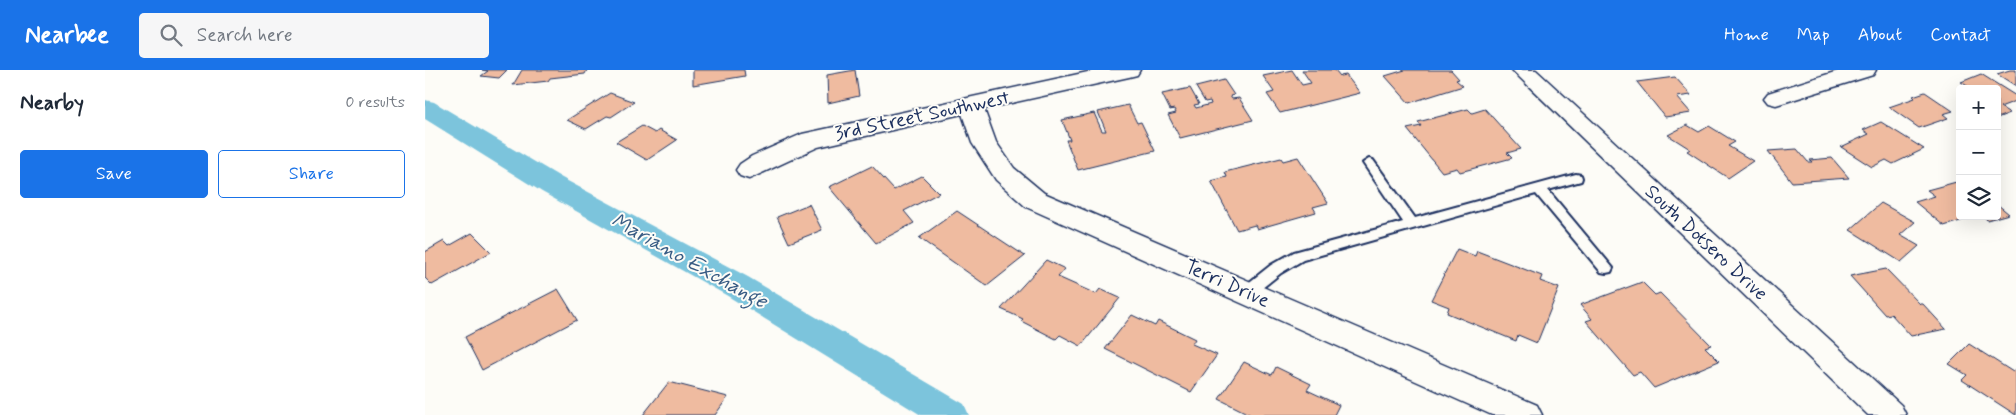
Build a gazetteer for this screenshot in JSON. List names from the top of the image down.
{
  "streets": {
    "street": ["3rd Street Southwest", "South Dotsero Drive", "Terri Drive"]
  },
  "crossings": [
    ["3rd Street Southwest", "Terri Drive"]
  ],
  "water": ["Mariano Exchange"],
  "page": {
    "header": "Nearbee",
    "search": "Search here",
    "nav": [
      "Home",
      "Map",
      "About",
      "Contact"
    ],
    "heading": ["Nearby", "0 results"],
    "map_buttons": ["+", "−"],
    "buttons": ["Save", "Share"]
  }
}
